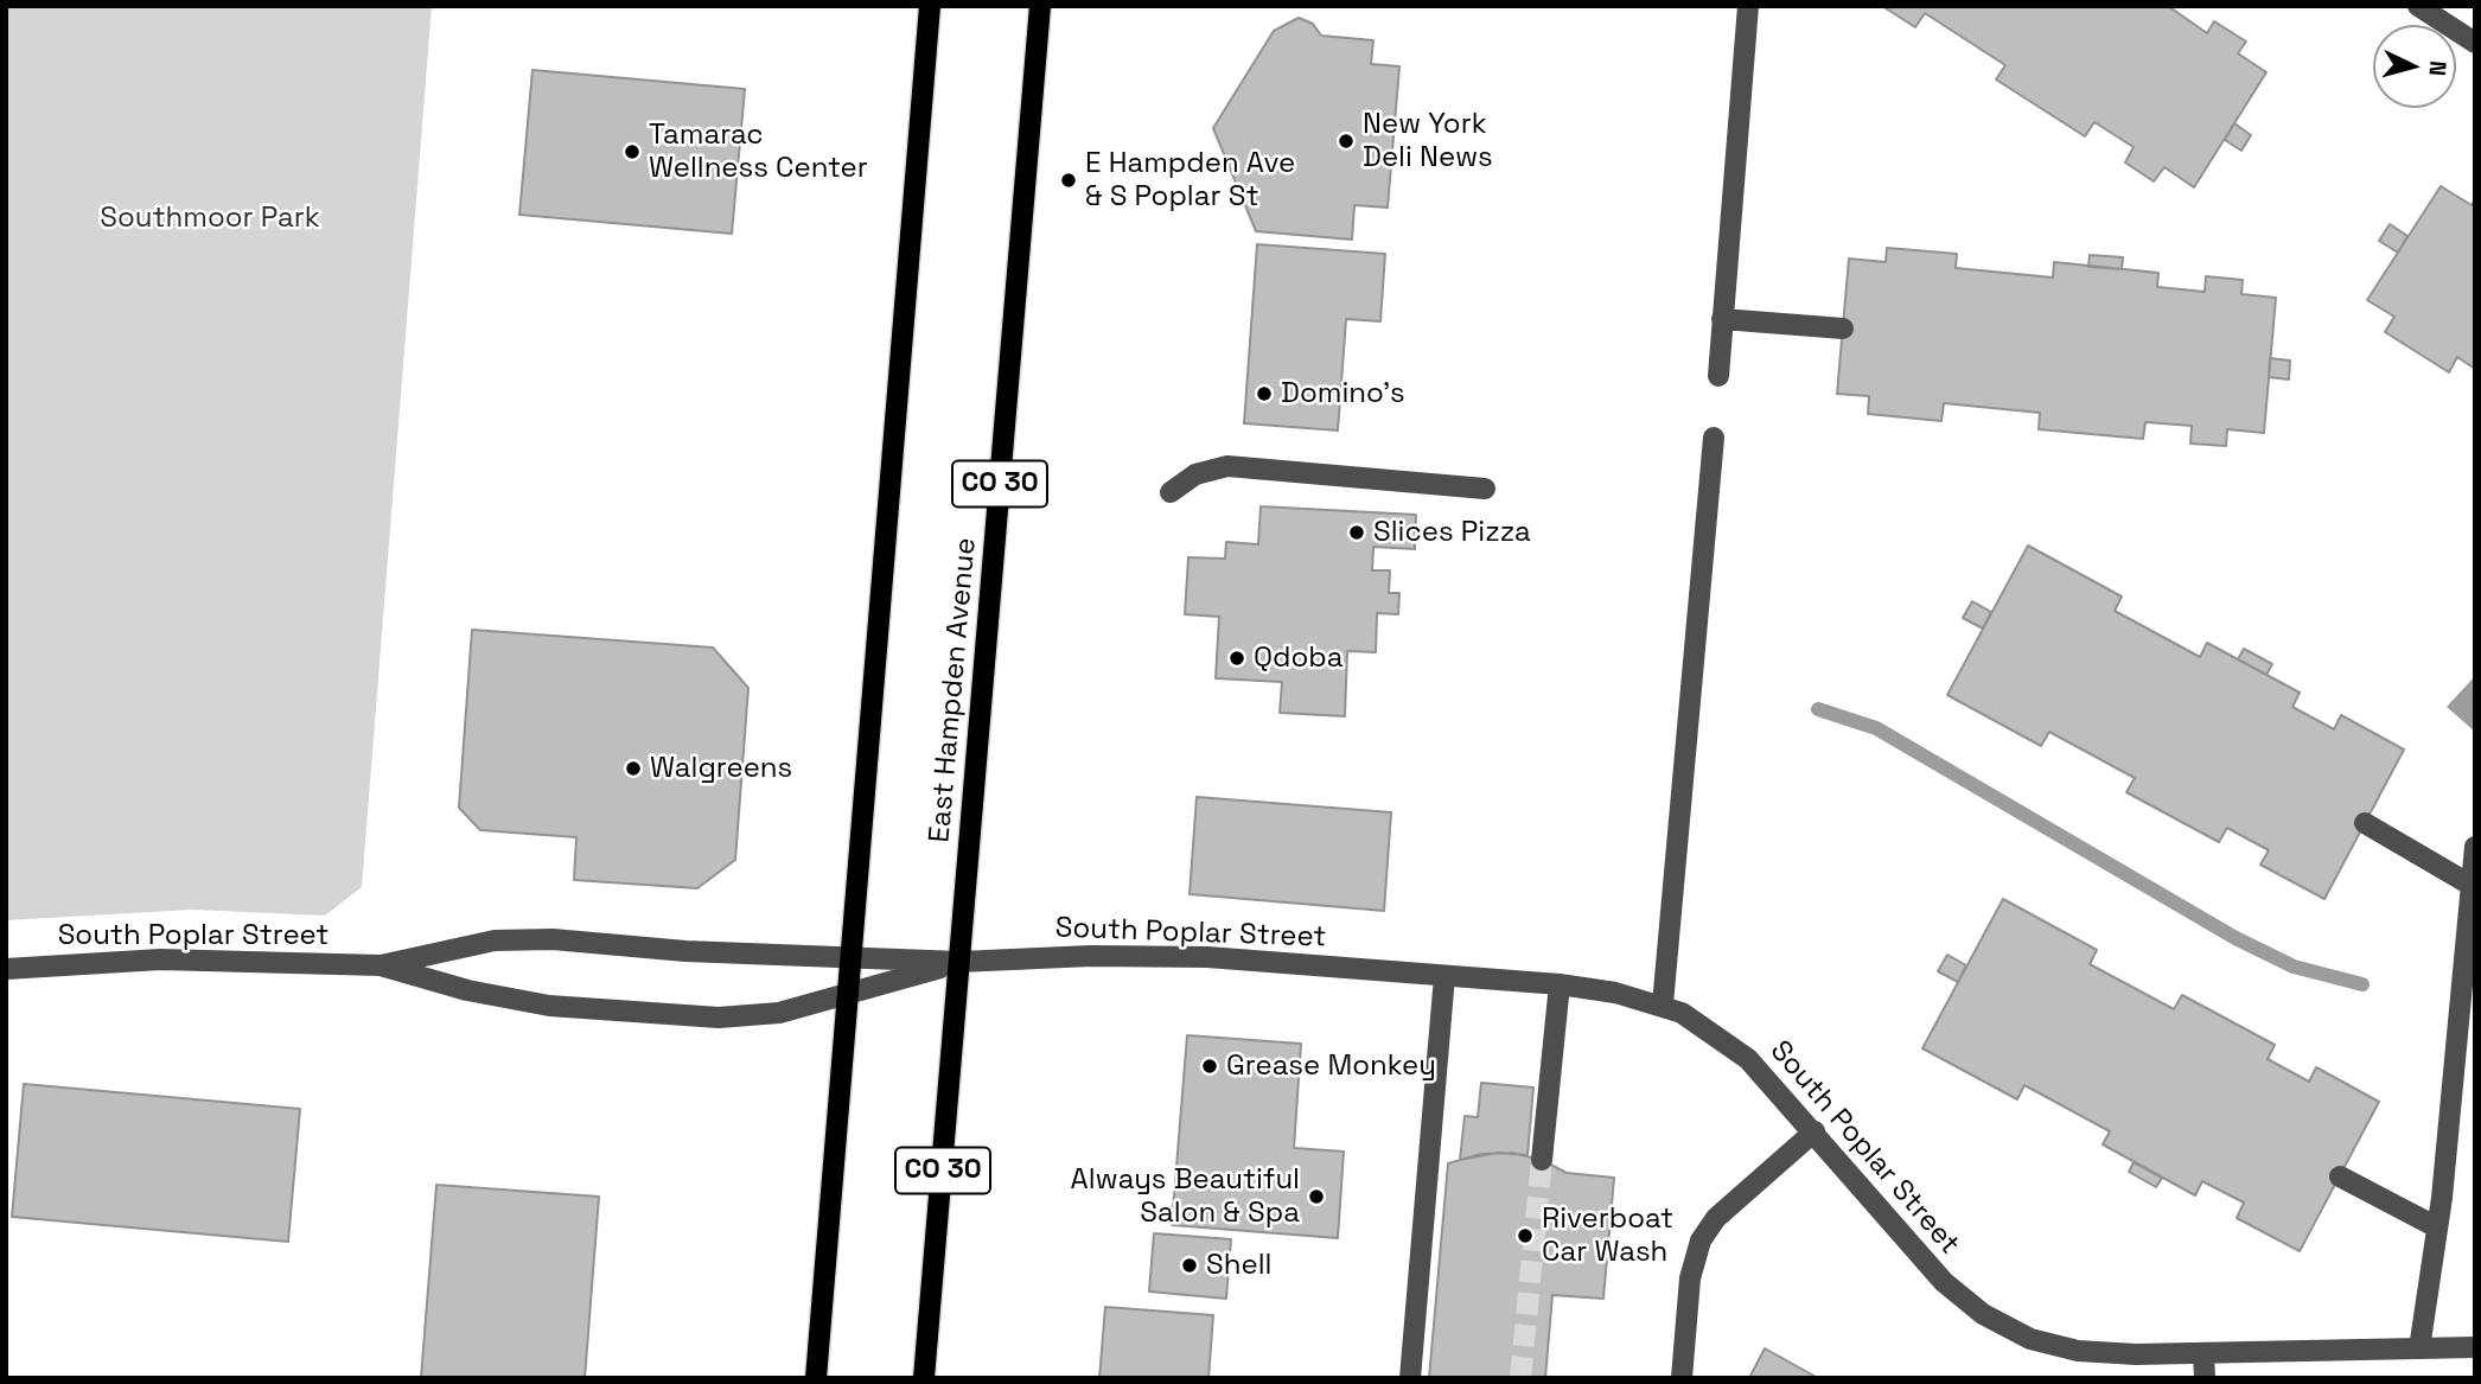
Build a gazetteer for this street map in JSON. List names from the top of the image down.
{
  "streets": {
    "main road": ["CO 30", "East Hampden Avenue"],
    "street": ["South Poplar Street"]
  },
  "crossings": [
    ["East Hampden Avenue", "South Poplar Street"]
  ],
  "parks": ["Southmoor Park"],
  "places": [
    "New York Deli News",
    "Tamarac Wellness Center",
    "E Hampden Ave & S Poplar St",
    "Domino's",
    "Slices Pizza",
    "Qdoba",
    "Walgreens",
    "Grease Monkey",
    "Always Beautiful Salon & Spa",
    "Riverboat Car Wash",
    "Shell"
  ],
  "north": "right"
}
